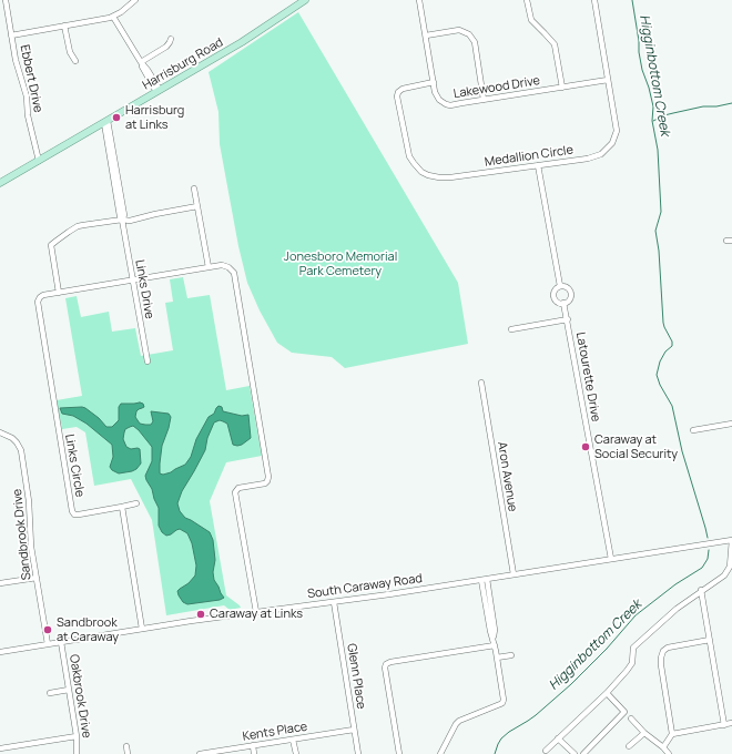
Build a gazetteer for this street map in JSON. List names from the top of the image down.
{
  "streets": {
    "main road": ["Harrisburg Road"],
    "street": [
      "Ebbert Drive",
      "Lakewood Drive",
      "Medallion Circle",
      "Links Drive",
      "Latourette Drive",
      "Links Circle",
      "Aron Avenue",
      "Sandbrook Drive",
      "South Caraway Road",
      "Glenn Place",
      "Oakbrook Drive",
      "Kents Place"
    ]
  },
  "crossings": [
    ["Harrisburg Road", "Ebbert Drive"],
    ["Harrisburg Road", "Links Drive"],
    ["Lakewood Drive", "Medallion Circle"],
    ["Links Drive", "Links Circle"],
    ["Latourette Drive", "South Caraway Road"],
    ["Links Circle", "South Caraway Road"],
    ["Aron Avenue", "South Caraway Road"],
    ["Sandbrook Drive", "South Caraway Road"],
    ["South Caraway Road", "Glenn Place"],
    ["South Caraway Road", "Oakbrook Drive"],
    ["Glenn Place", "Kents Place"]
  ],
  "water": ["Higginbottom Creek"],
  "parks": ["Jonesboro Memorial Park Cemetery"],
  "places": [
    "Harrisburg at Links",
    "Caraway at Social Security",
    "Caraway at Links",
    "Sandbrook at Caraway"
  ]
}
